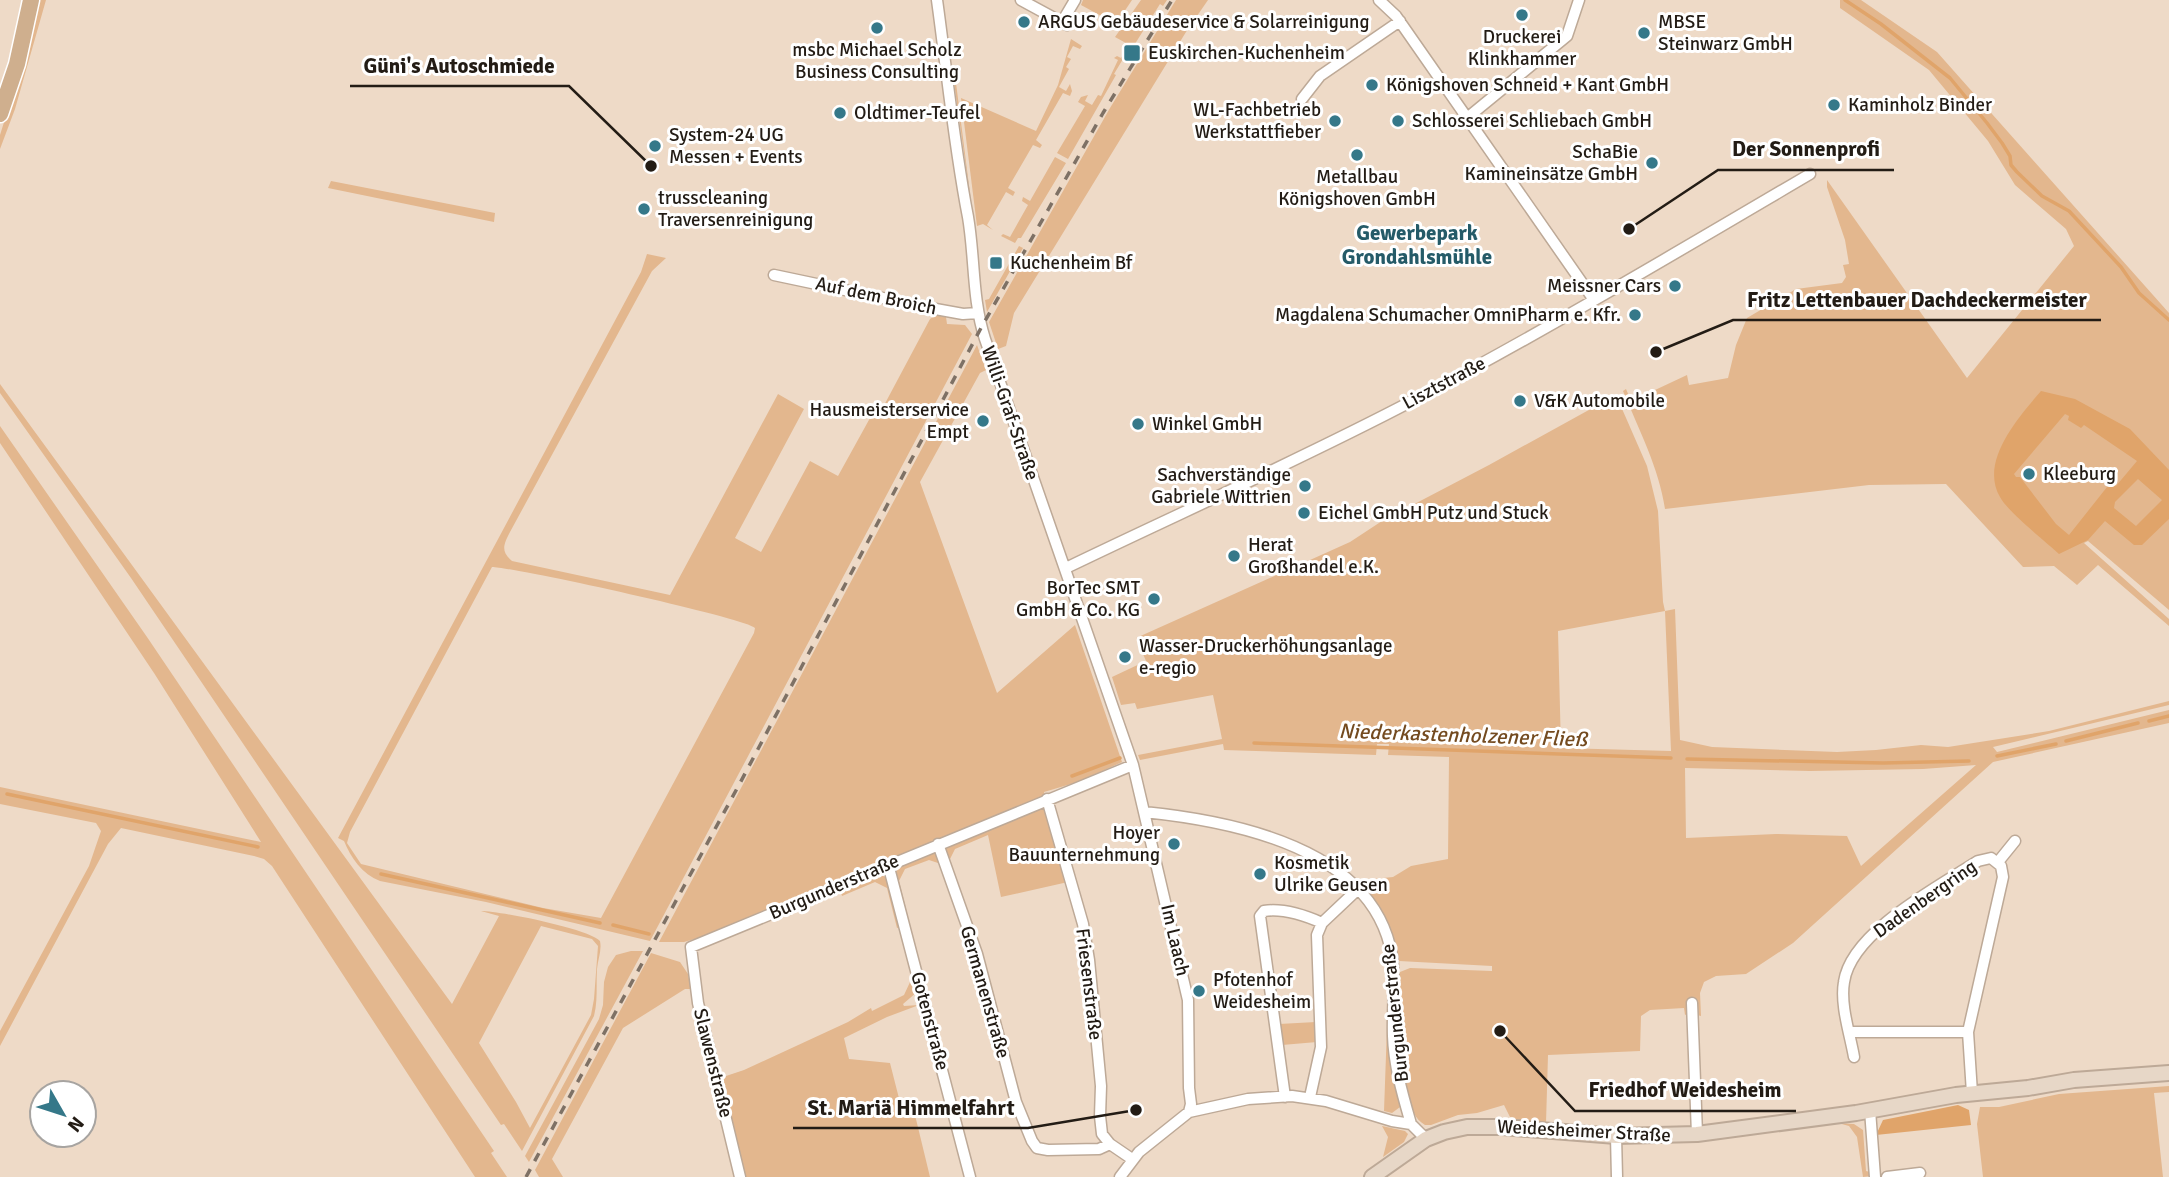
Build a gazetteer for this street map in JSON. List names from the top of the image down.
{
  "streets": {
    "street": [
      "Auf dem Broich",
      "Lisztstraße",
      "Willi-Graf-Straße",
      "Burgunderstraße",
      "Dadenbergring",
      "Im Laach",
      "Friesenstraße",
      "Germanenstraße",
      "Gotenstraße",
      "Slawenstraße",
      "Weidesheimer Straße"
    ]
  },
  "crossings": [
    ["Auf dem Broich", "Willi-Graf-Straße"],
    ["Lisztstraße", "Willi-Graf-Straße"],
    ["Willi-Graf-Straße", "Burgunderstraße"],
    ["Willi-Graf-Straße", "Im Laach"],
    ["Burgunderstraße", "Im Laach"],
    ["Burgunderstraße", "Friesenstraße"],
    ["Burgunderstraße", "Germanenstraße"],
    ["Burgunderstraße", "Gotenstraße"],
    ["Burgunderstraße", "Slawenstraße"],
    ["Dadenbergring", "Weidesheimer Straße"],
    ["Friesenstraße", "Germanenstraße"]
  ],
  "districts": ["Gewerbepark Grondahlsmühle"],
  "water": ["Niederkastenholzener Fließ"],
  "places": {
    "other": [
      "Druckerei Klinkhammer",
      "ARGUS Gebäudeservice & Solarreinigung",
      "msbc Michael Scholz Business Consulting",
      "MBSE Steinwarz GmbH",
      "Königshoven Schneid + Kant GmbH",
      "Kaminholz Binder",
      "Oldtimer-Teufel",
      "WL-Fachbetrieb Werkstattfieber",
      "Schlosserei Schliebach GmbH",
      "System-24 UG Messen + Events",
      "Metallbau Königshoven GmbH",
      "SchaBie Kamineinsätze GmbH",
      "Güni's Autoschmiede",
      "trusscleaning Traversenreinigung",
      "Der Sonnenprofi",
      "Meissner Cars",
      "Magdalena Schumacher OmniPharm e. Kfr.",
      "Fritz Lettenbauer Dachdeckermeister",
      "V&K Automobile",
      "Hausmeisterservice Empt",
      "Winkel GmbH",
      "Kleeburg",
      "Sachverständige Gabriele Wittrien",
      "Eichel GmbH Putz und Stuck",
      "Herat Großhandel e.K.",
      "BorTec SMT GmbH & Co. KG",
      "Wasser-Druckerhöhungsanlage e-regio",
      "Hoyer Bauunternehmung",
      "Kosmetik Ulrike Geusen",
      "Pfotenhof Weidesheim",
      "Friedhof Weidesheim",
      "St. Mariä Himmelfahrt"
    ],
    "transit": ["Euskirchen-Kuchenheim", "Kuchenheim Bf"]
  },
  "north": "bottom right"
}
